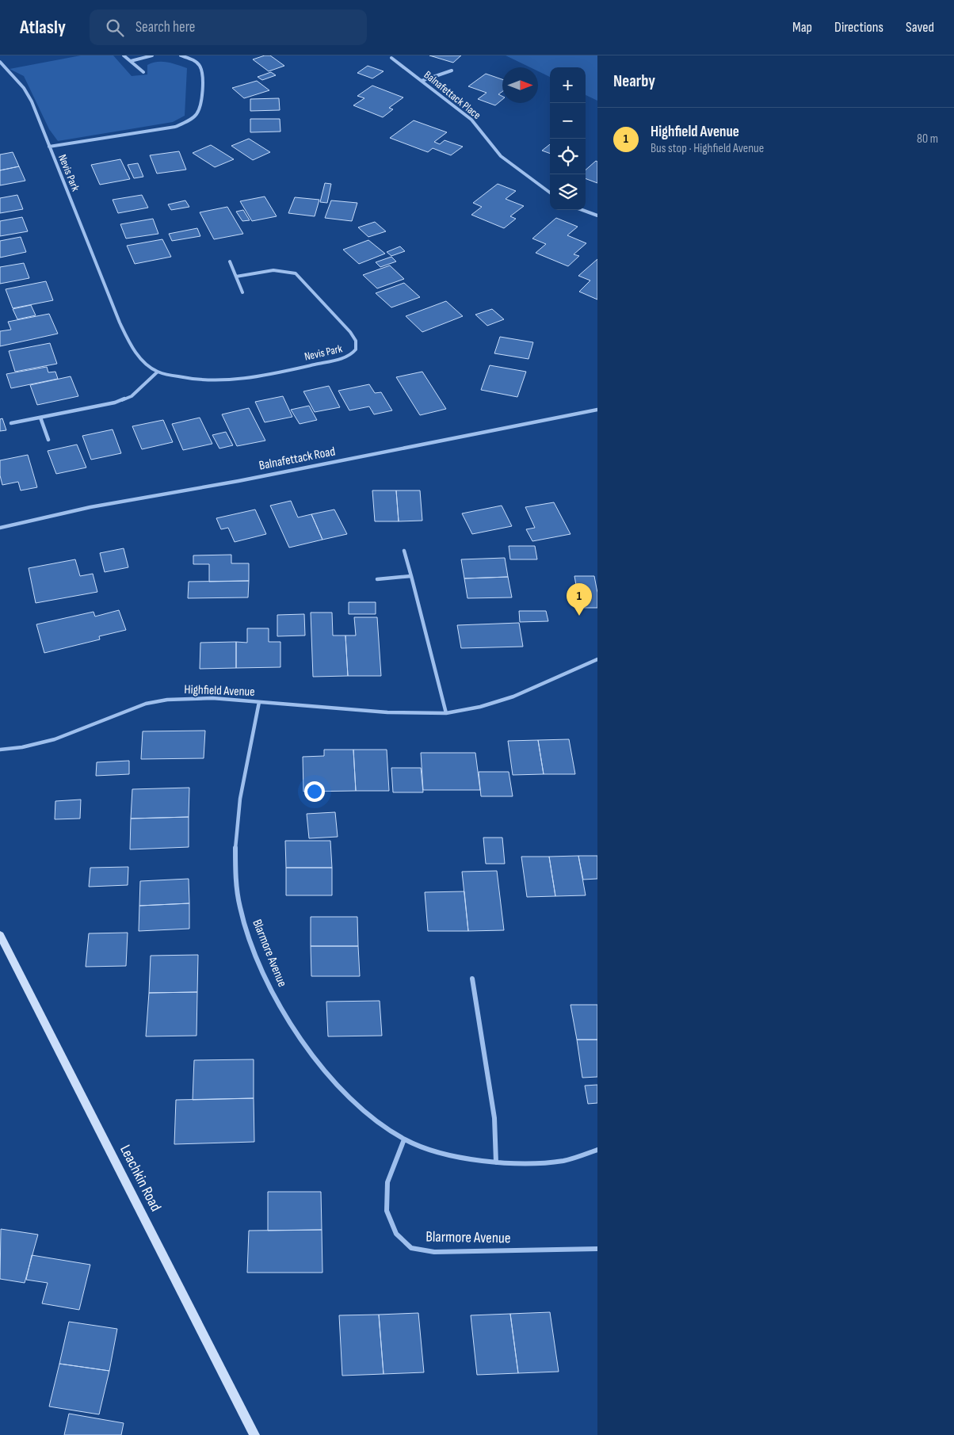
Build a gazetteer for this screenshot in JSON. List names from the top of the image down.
{
  "streets": {
    "street": [
      "Balnafettack Place",
      "Nevis Park",
      "Balnafettack Road",
      "Highfield Avenue",
      "Blarmore Avenue",
      "Leachkin Road"
    ]
  },
  "crossings": [
    ["Highfield Avenue", "Blarmore Avenue"]
  ],
  "north": "right",
  "page": {
    "header": "Atlasly",
    "search": "Search here",
    "nav": ["Map", "Directions", "Saved"],
    "heading": "Nearby",
    "map_buttons": ["+", "−"],
    "list": [
      {
        "mark": "1",
        "name": "Highfield Avenue",
        "note": "Bus stop · Highfield Avenue",
        "value": "80 m"
      }
    ],
    "pins": "1"
  }
}
